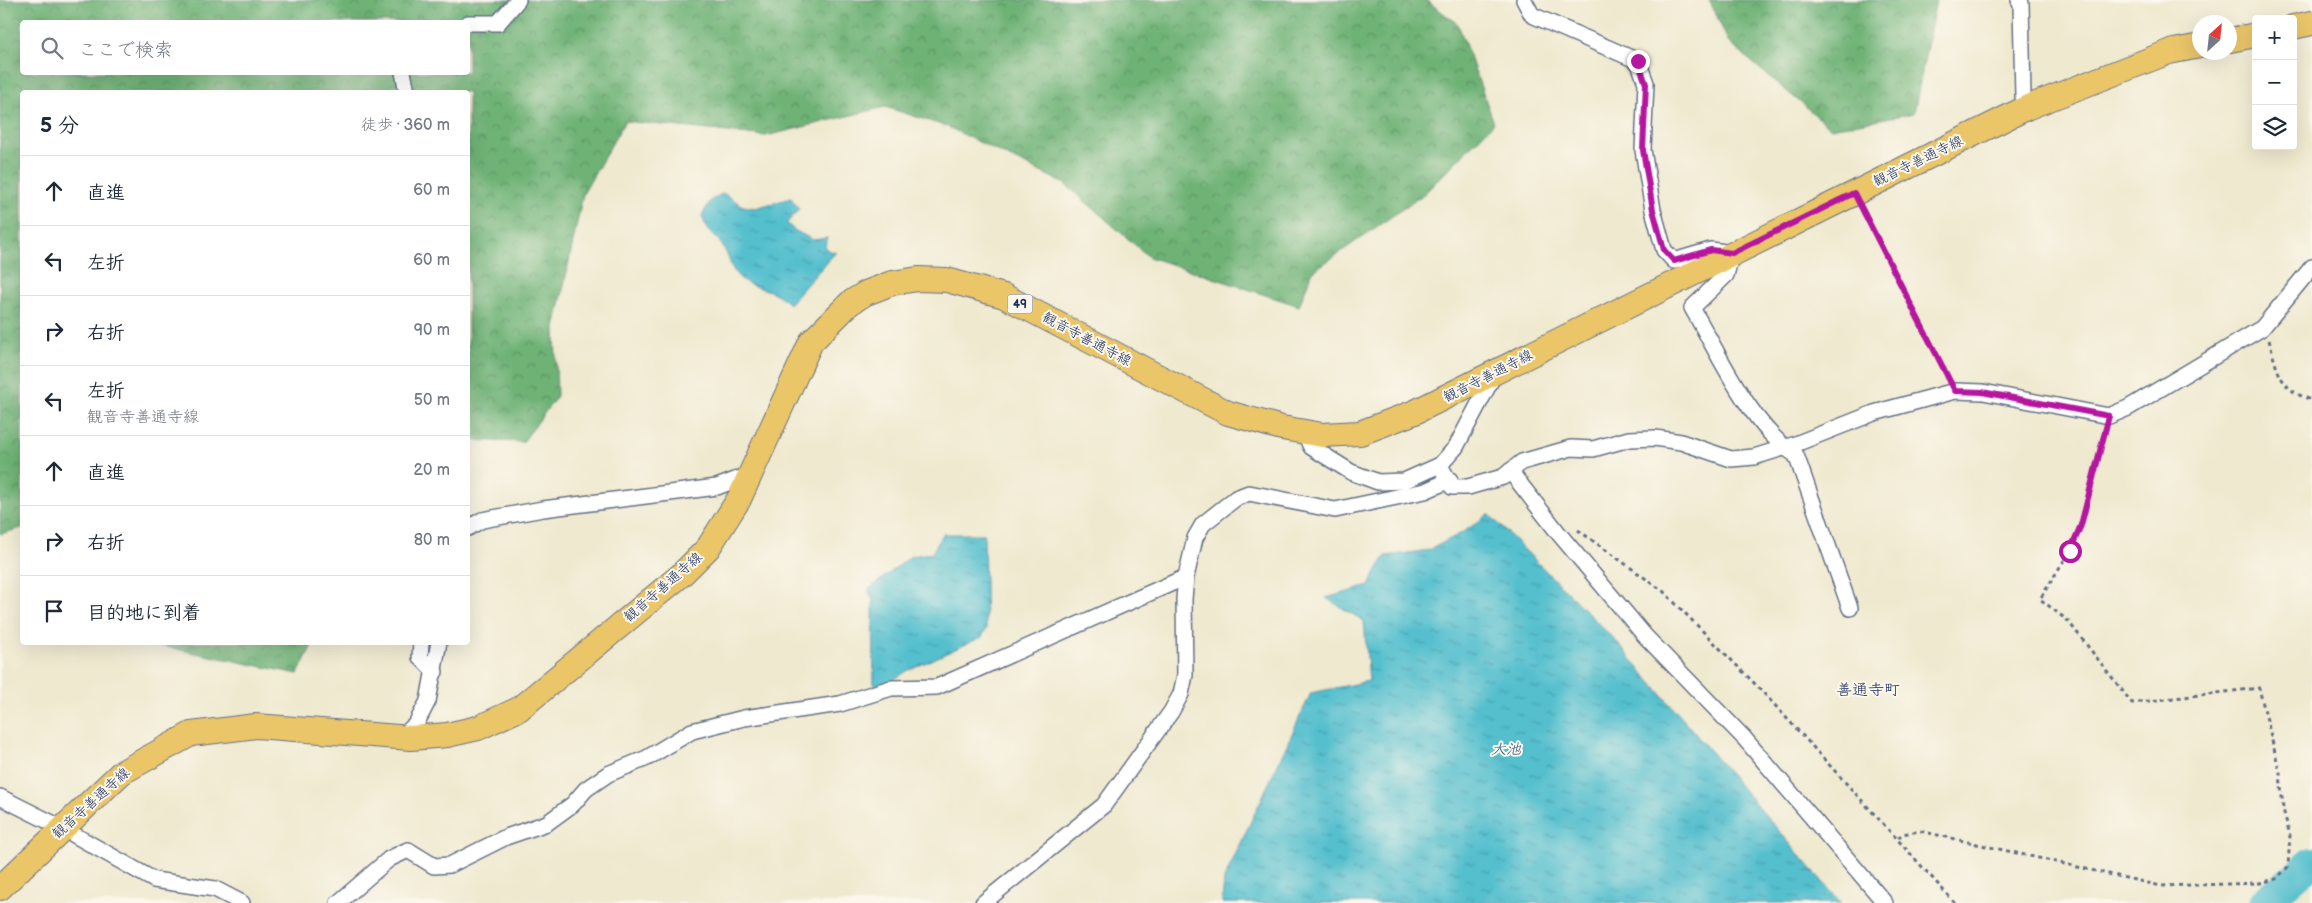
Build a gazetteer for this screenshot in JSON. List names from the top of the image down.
{
  "streets": {
    "main road": ["観音寺善通寺線", "49"]
  },
  "districts": ["善通寺町"],
  "water": ["大池"],
  "north": "top right",
  "page": {
    "map_buttons": ["+", "−"],
    "search": "ここで検索",
    "heading": ["5 分", "徒歩 · 360 m"],
    "list": [
      ["直進", "60 m"],
      ["左折", "60 m"],
      ["右折", "90 m"],
      ["左折", "観音寺善通寺線", "50 m"],
      ["直進", "20 m"],
      ["右折", "80 m"],
      "目的地に到着"
    ]
  }
}
